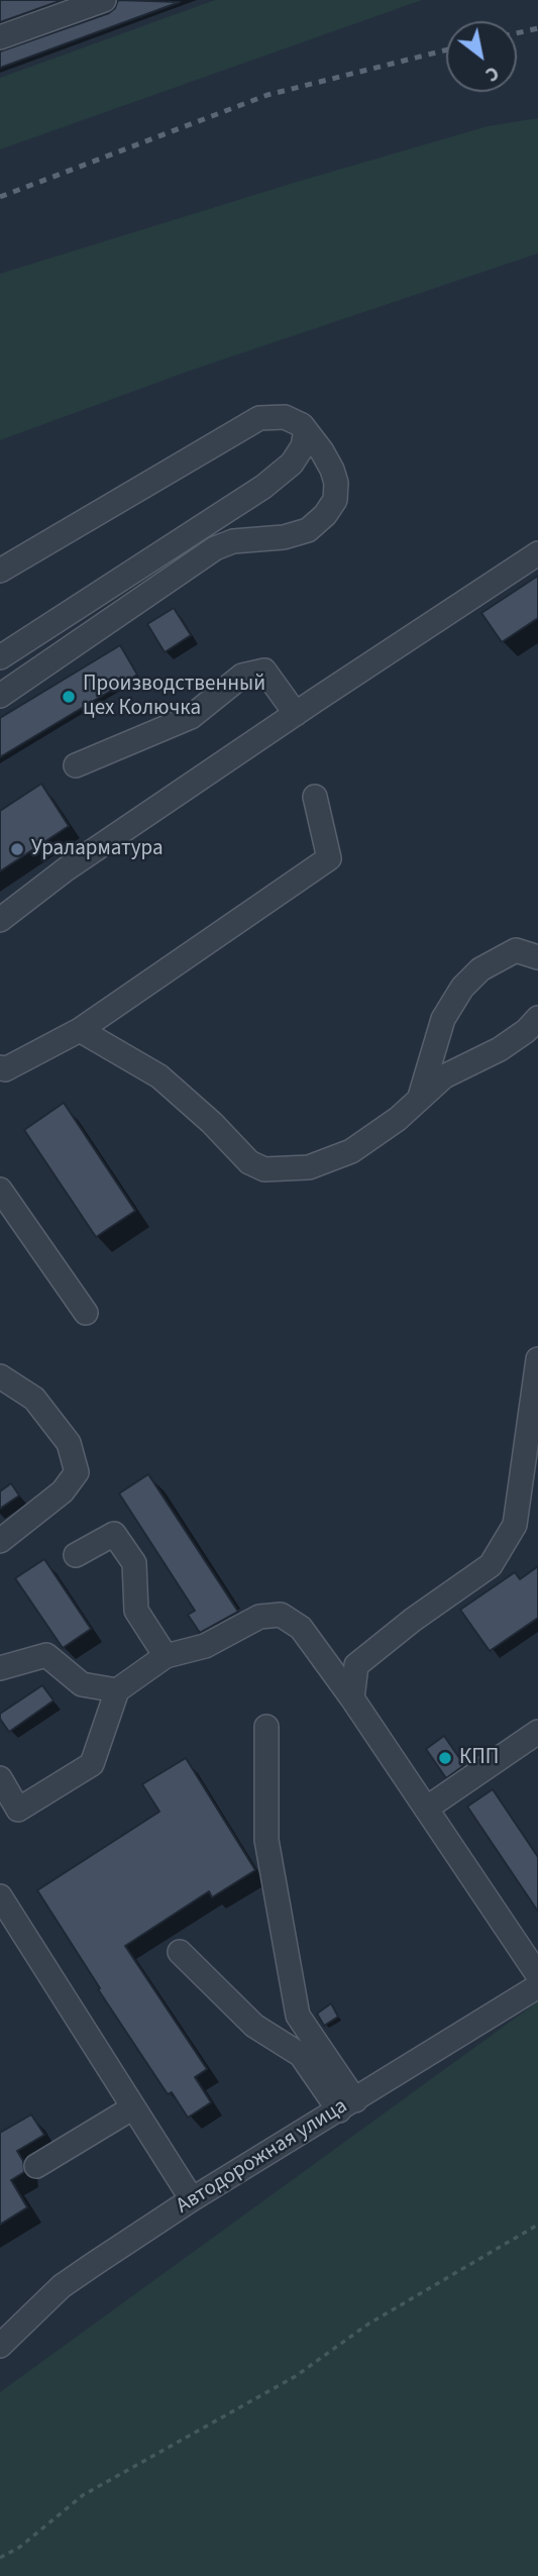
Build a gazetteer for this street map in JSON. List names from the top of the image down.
{
  "streets": {
    "street": ["Автодорожная улица"]
  },
  "places": ["Производственный цех Колючка", "Ураларматура", "КПП"],
  "north": "bottom right"
}
